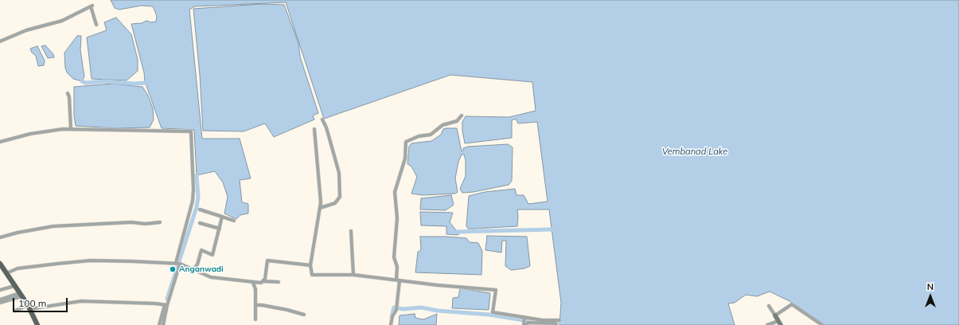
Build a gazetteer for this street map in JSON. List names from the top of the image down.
{
  "water": ["Vembanad Lake"],
  "places": ["Anganwadi"],
  "scale_bar": "100 m",
  "north": "top"
}
